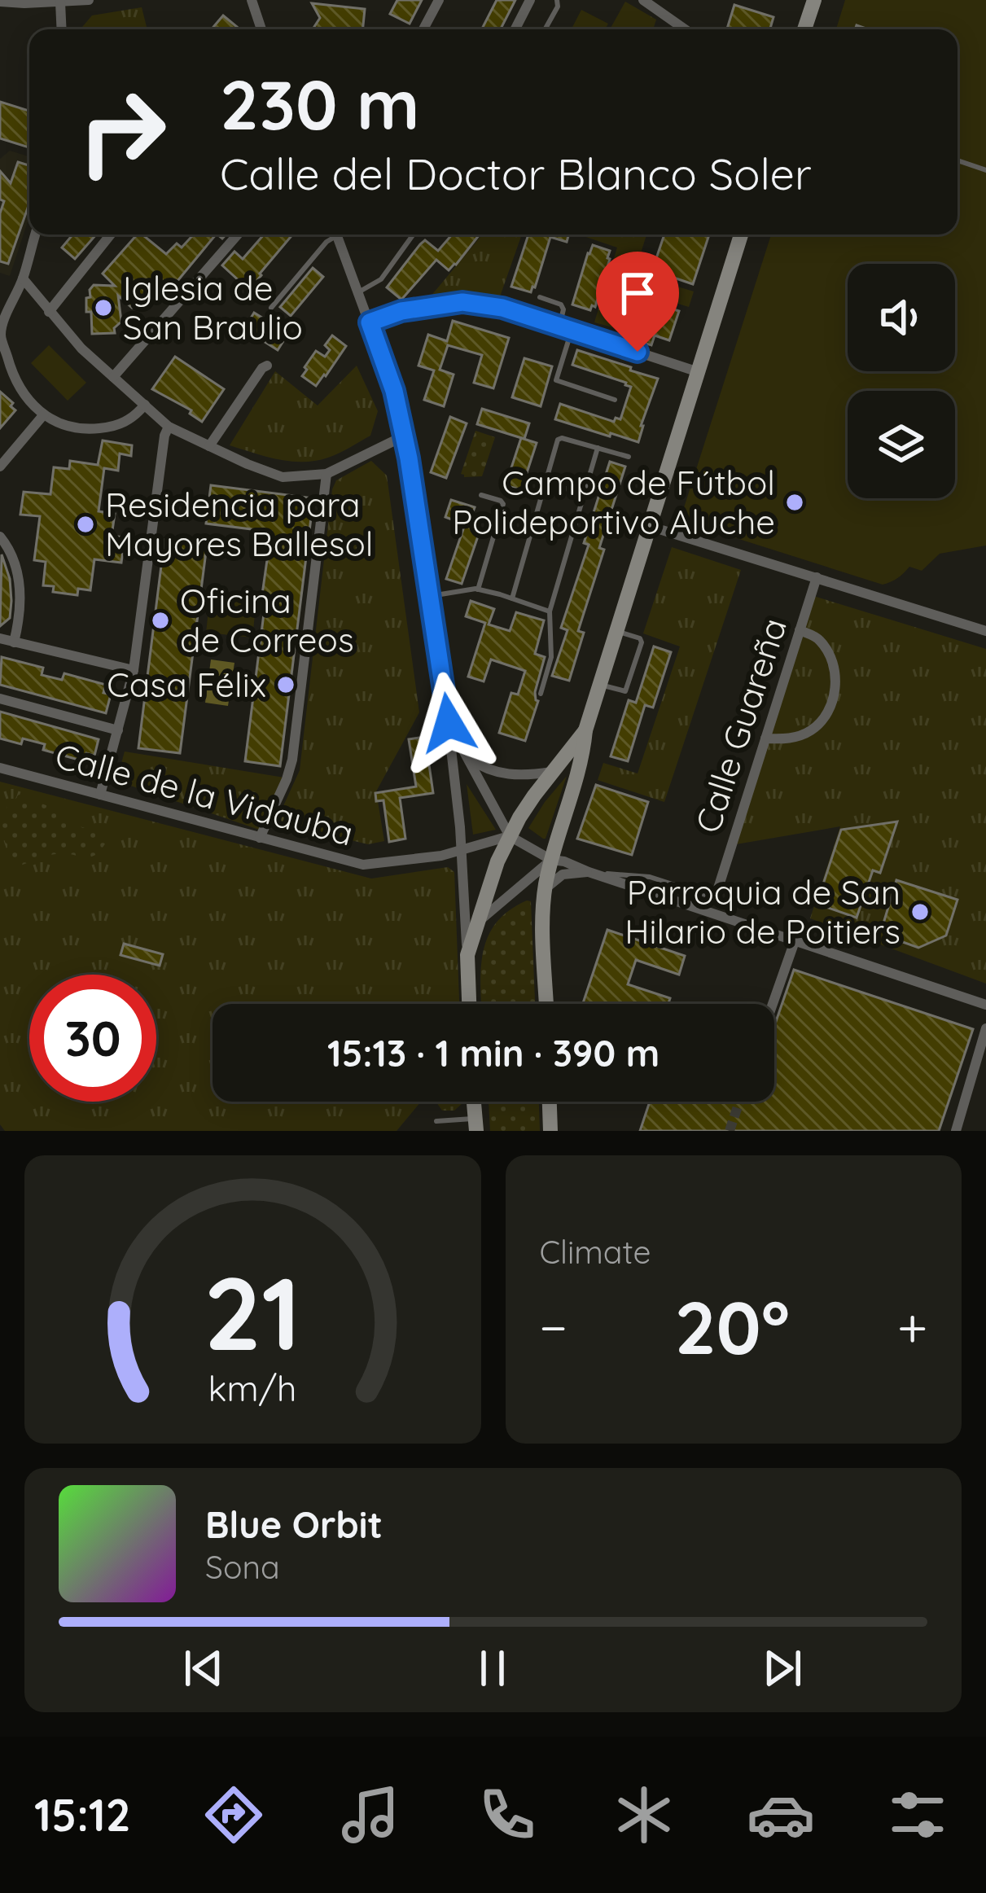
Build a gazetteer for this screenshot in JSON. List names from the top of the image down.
{
  "streets": {
    "street": ["Calle Guareña", "Calle de la Vidauba"]
  },
  "places": [
    "Iglesia de San Braulio",
    "Campo de Fútbol Polideportivo Aluche",
    "Residencia para Mayores Ballesol",
    "Oficina de Correos",
    "Casa Félix",
    "Parroquia de San Hilario de Poitiers"
  ],
  "page": {
    "turn": ["230 m", "Calle del Doctor Blanco Soler"],
    "limit": "30",
    "trip": "15:13 · 1 min · 390 m",
    "tile": "Climate",
    "heat": ["−", "20°", "+"],
    "song": ["Blue Orbit", "Sona"],
    "tabs": "15:12",
    "gauge": ["21", "km/h"]
  }
}
